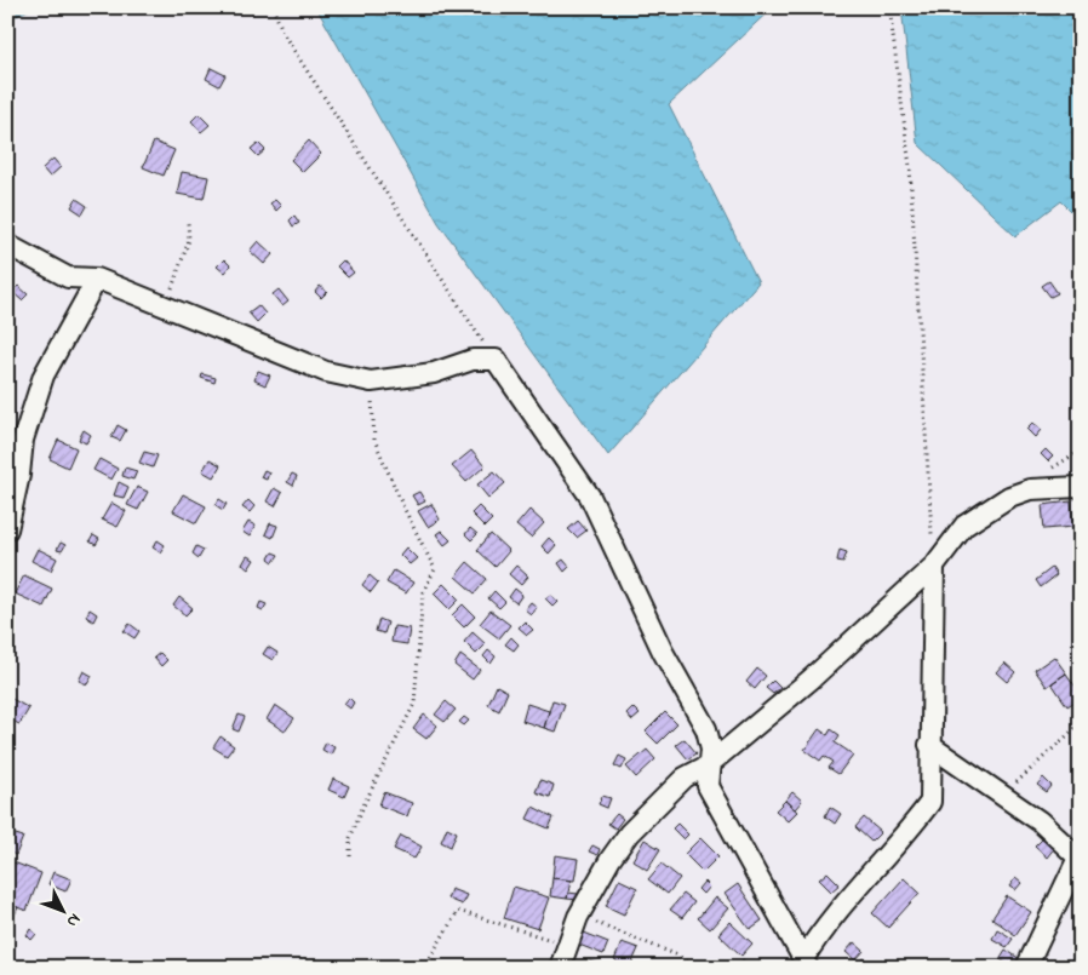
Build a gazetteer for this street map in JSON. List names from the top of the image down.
{
  "north": "bottom right"
}
